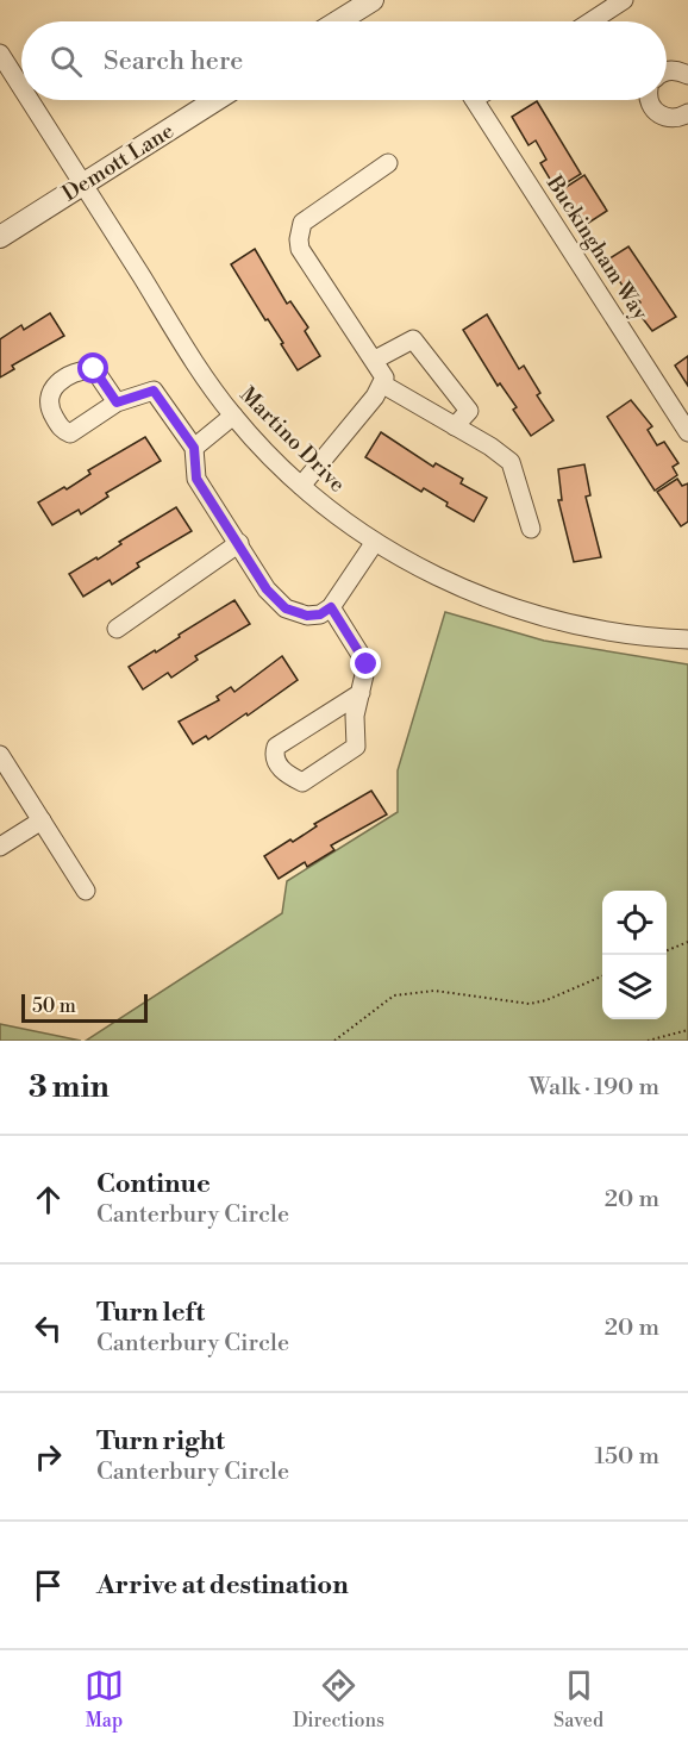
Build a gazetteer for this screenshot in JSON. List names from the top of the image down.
{
  "streets": {
    "street": ["Demott Lane", "Buckingham Way", "Martino Drive"]
  },
  "crossings": [
    ["Demott Lane", "Martino Drive"]
  ],
  "scale_bar": "50 m",
  "page": {
    "search": "Search here",
    "scale": "50 m",
    "heading": ["3 min", "Walk · 190 m"],
    "list": [
      ["Continue", "Canterbury Circle", "20 m"],
      ["Turn left", "Canterbury Circle", "20 m"],
      ["Turn right", "Canterbury Circle", "150 m"],
      "Arrive at destination"
    ],
    "nav": ["Map", "Directions", "Saved"]
  }
}
